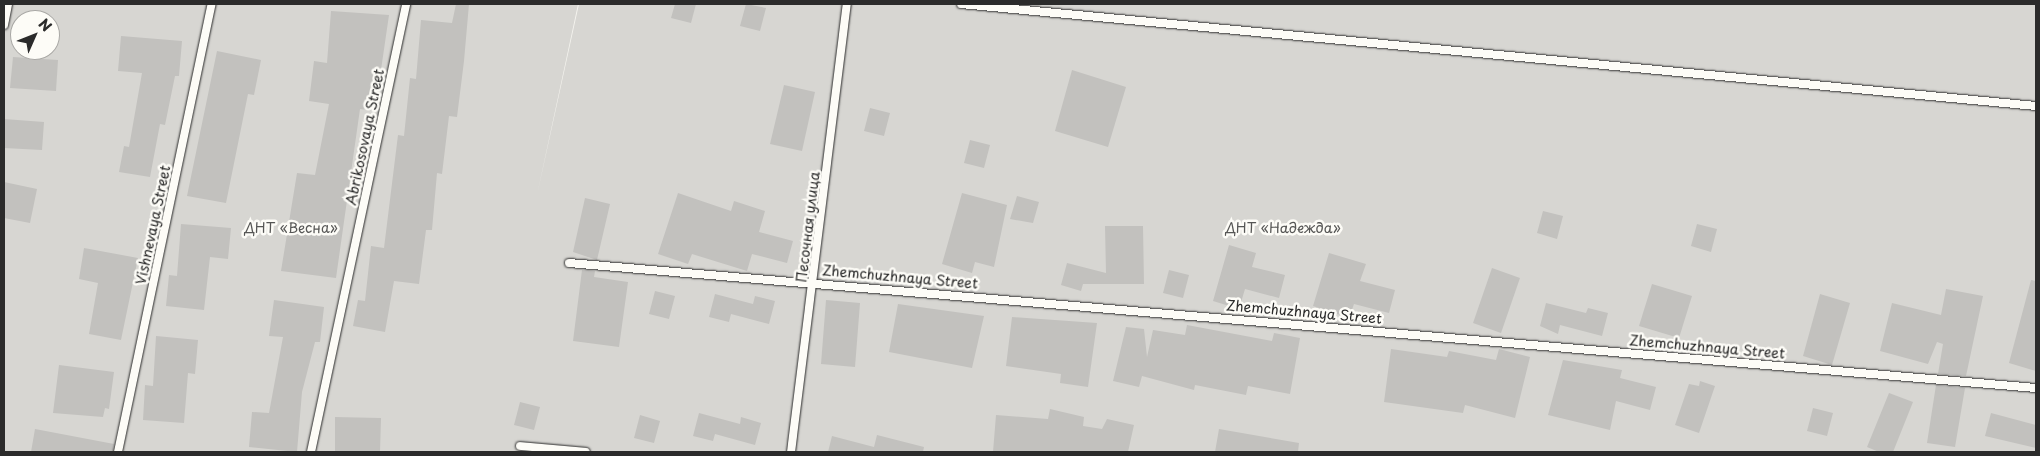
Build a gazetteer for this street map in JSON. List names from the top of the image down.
{
  "streets": {
    "lane": [
      "Abrikosovaya Street",
      "Vishnevaya Street",
      "Песочная улица",
      "Zhemchuzhnaya Street"
    ]
  },
  "crossings": [
    ["Песочная улица", "Zhemchuzhnaya Street"]
  ],
  "parks": ["ДНТ «Весна»", "ДНТ «Надежда»"],
  "north": "top right"
}
